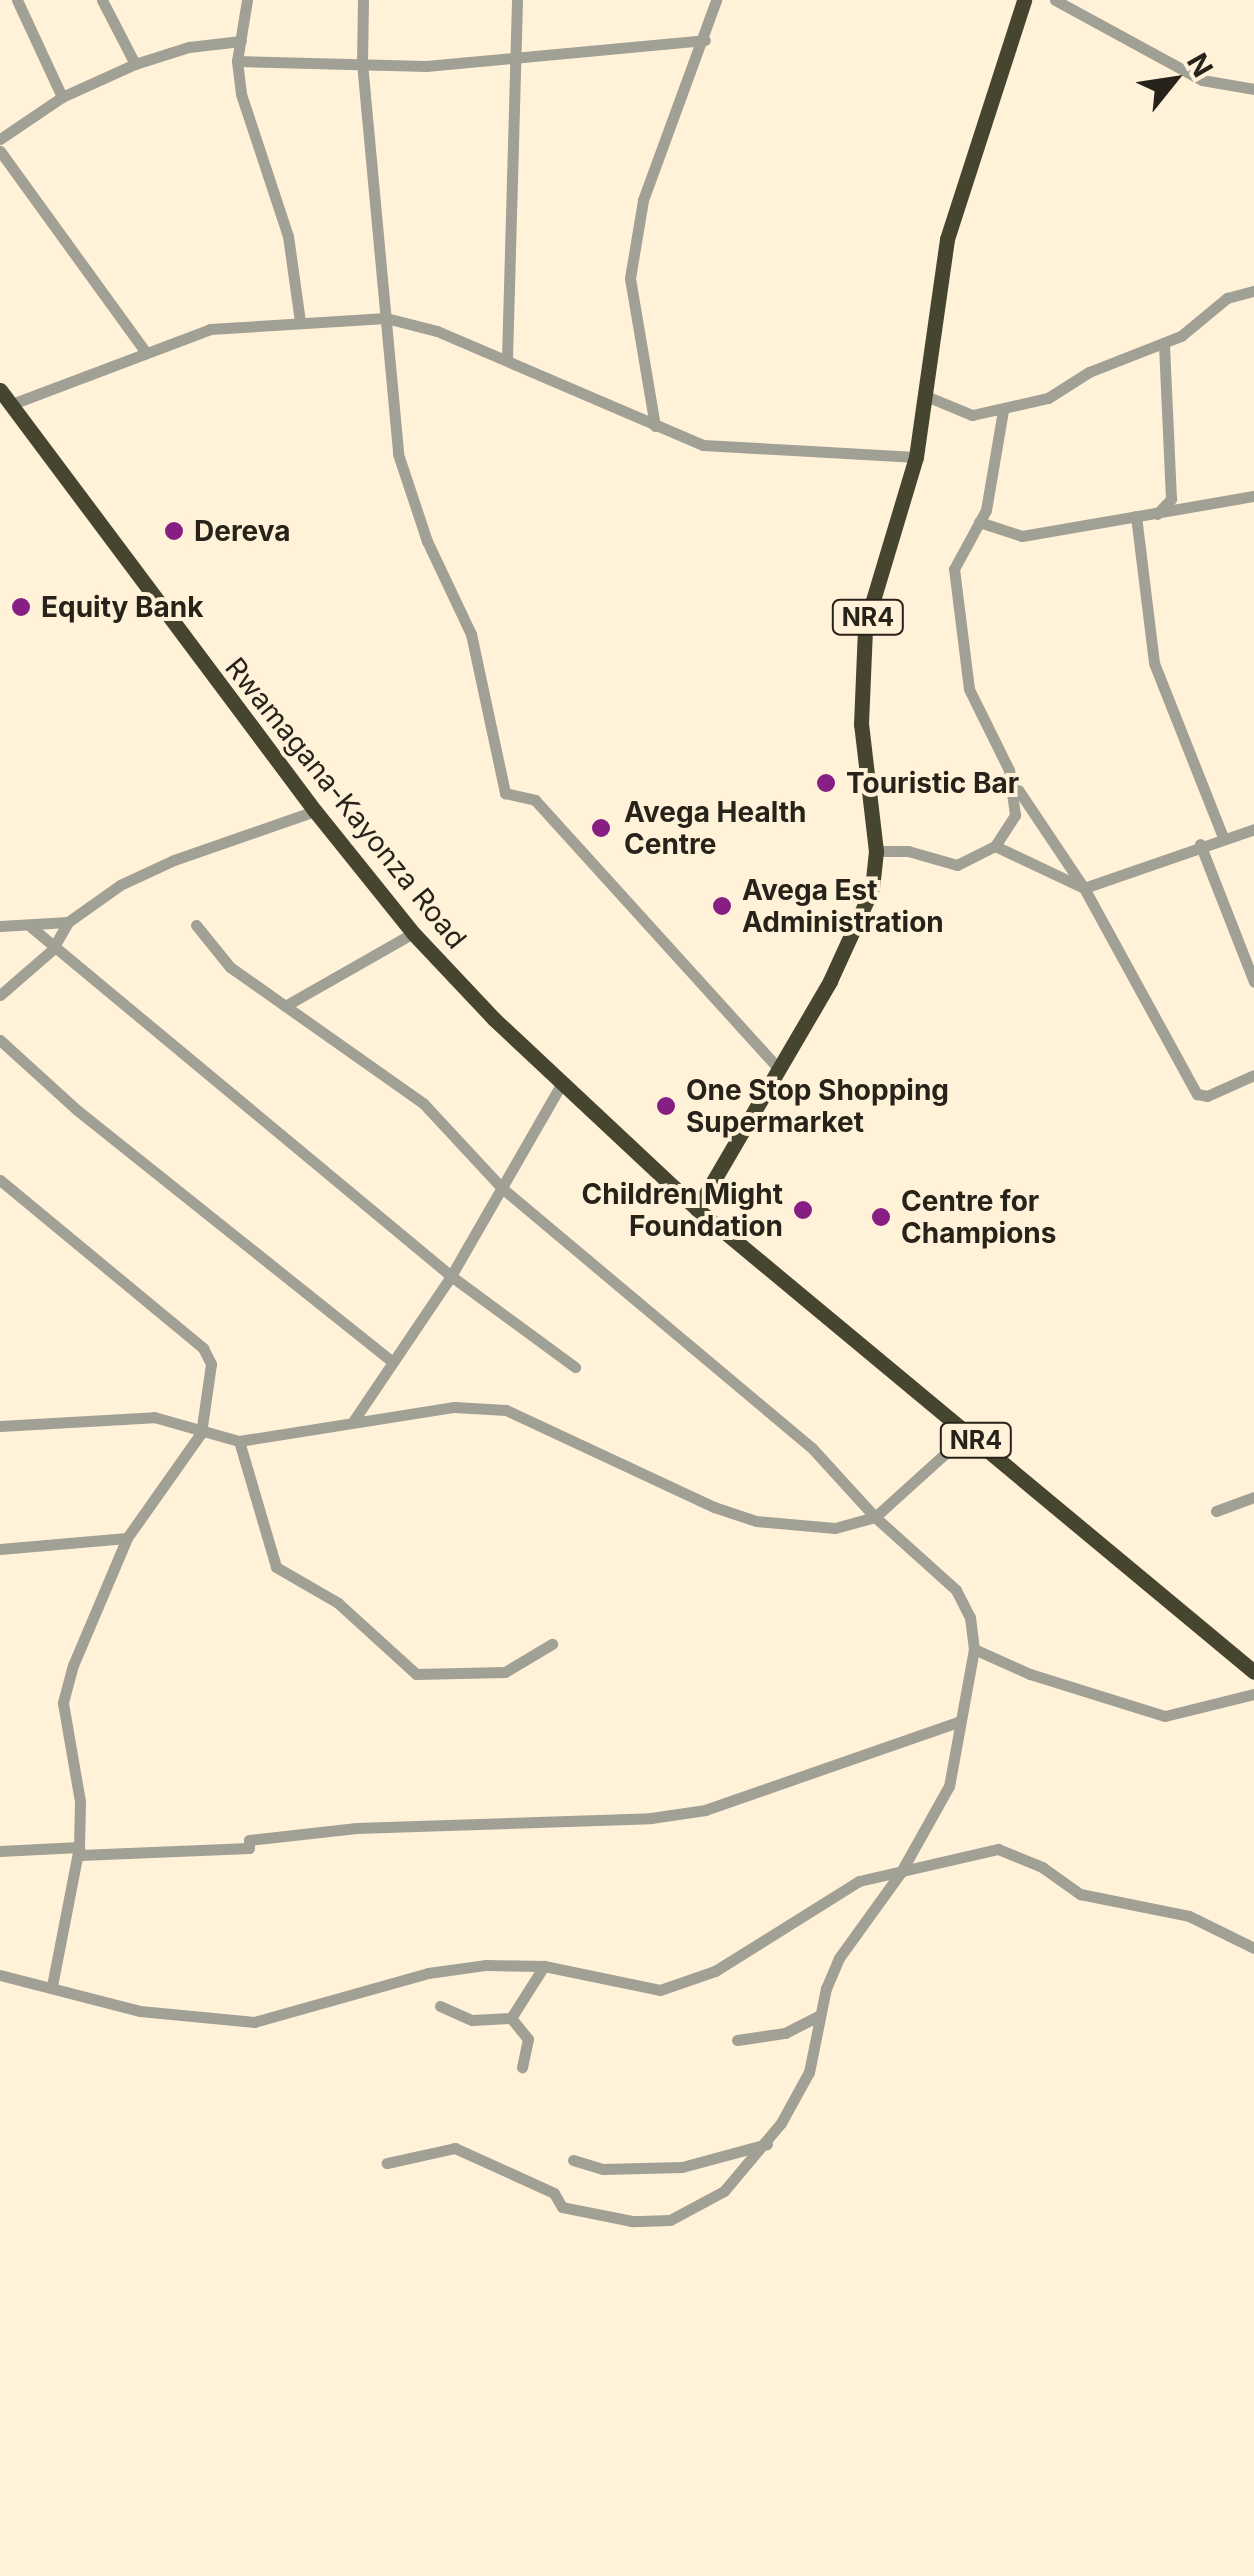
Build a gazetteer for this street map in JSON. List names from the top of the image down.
{
  "streets": {
    "highway": ["NR4", "Rwamagana-Kayonza Road"]
  },
  "crossings": [
    ["NR4", "Rwamagana-Kayonza Road"]
  ],
  "places": [
    "Dereva",
    "Equity Bank",
    "Touristic Bar",
    "Avega Health Centre",
    "Avega Est Administration",
    "One Stop Shopping Supermarket",
    "Children Might Foundation",
    "Centre for Champions"
  ],
  "north": "top right"
}
